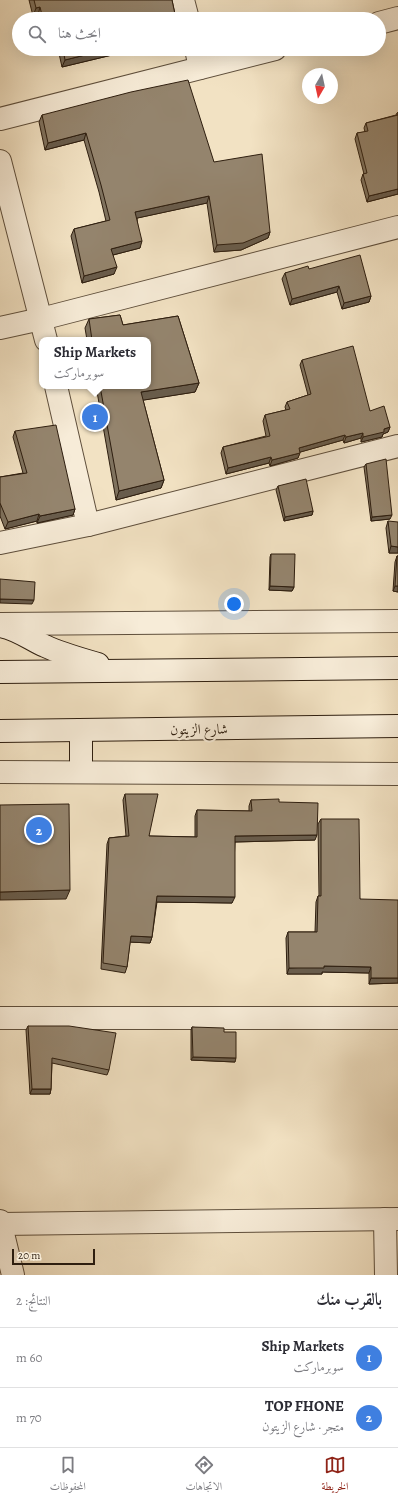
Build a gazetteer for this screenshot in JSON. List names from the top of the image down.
{
  "streets": {
    "street": ["شارع الزيتون"]
  },
  "scale_bar": "20 m",
  "north": "bottom",
  "page": {
    "search": "ابحث هنا",
    "popup": ["Ship Markets", "سوبرماركت"],
    "pins": ["1", "2"],
    "scale": "20 m",
    "heading": ["بالقرب منك", "النتائج: 2"],
    "list": [
      {
        "mark": "1",
        "name": "Ship Markets",
        "note": "سوبرماركت",
        "value": "60 m"
      },
      {
        "mark": "2",
        "name": "TOP FHONE",
        "note": "متجر · شارع الزيتون",
        "value": "70 m"
      }
    ],
    "nav": ["الخريطة", "الاتجاهات", "المحفوظات"]
  }
}
